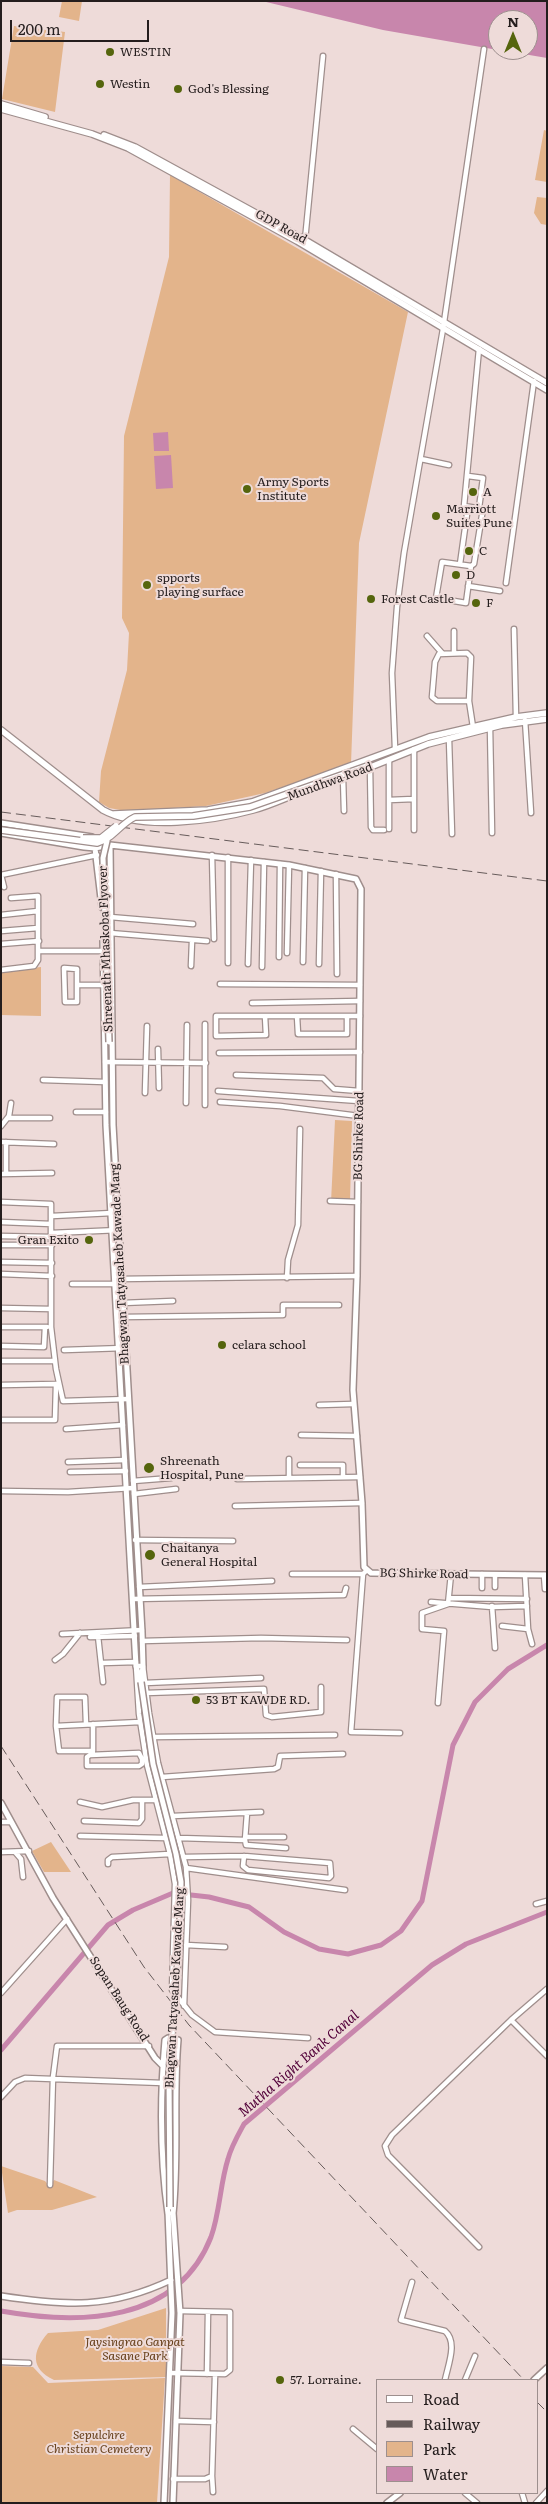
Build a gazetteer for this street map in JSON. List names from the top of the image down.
{
  "streets": {
    "main road": ["GDP Road", "Mundhwa Road"],
    "street": [
      "Shreenath Mhaskoba Flyover",
      "BG Shirke Road",
      "Bhagwan Tatyasaheb Kawade Marg",
      "Sopan Baug Road"
    ]
  },
  "crossings": [
    ["Shreenath Mhaskoba Flyover", "BG Shirke Road"],
    ["Shreenath Mhaskoba Flyover", "Bhagwan Tatyasaheb Kawade Marg"],
    ["BG Shirke Road", "Bhagwan Tatyasaheb Kawade Marg"]
  ],
  "water": ["Mutha Right Bank Canal"],
  "parks": ["Jaysingrao Ganpat Sasane Park", "Sepulchre Christian Cemetery"],
  "places": [
    "WESTIN",
    "Westin",
    "God's Blessing",
    "Army Sports Institute",
    "A",
    "Marriott Suites Pune",
    "C",
    "D",
    "spports playing surface",
    "Forest Castle",
    "F",
    "Gran Exito",
    "celara school",
    "Shreenath Hospital, Pune",
    "Chaitanya General Hospital",
    "53 BT KAWDE RD.",
    "57. Lorraine."
  ],
  "legend": [
    "Road",
    "Railway",
    "Park",
    "Water"
  ],
  "scale_bar": "200 m",
  "north": "top"
}
